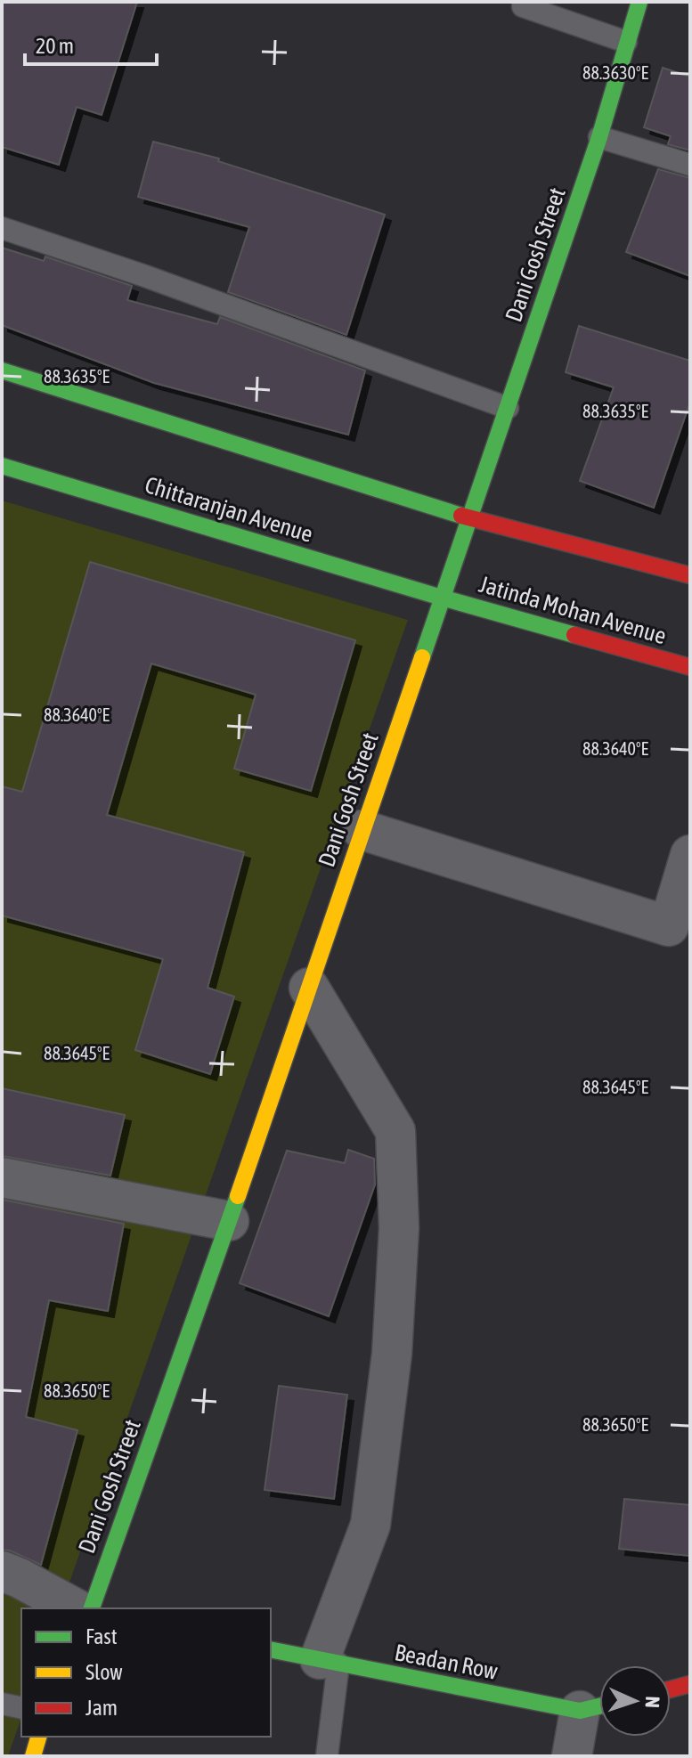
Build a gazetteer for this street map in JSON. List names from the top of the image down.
{
  "streets": {
    "street": [
      "Dani Gosh Street",
      "Chittaranjan Avenue",
      "Jatinda Mohan Avenue",
      "Beadan Row"
    ]
  },
  "crossings": [
    ["Dani Gosh Street", "Chittaranjan Avenue"],
    ["Dani Gosh Street", "Jatinda Mohan Avenue"],
    ["Chittaranjan Avenue", "Jatinda Mohan Avenue"]
  ],
  "legend": ["Fast", "Slow", "Jam"],
  "scale_bar": "20 m",
  "north": "right",
  "coordinates": [
    "88.3630°E",
    "88.3635°E",
    "88.3640°E",
    "88.3645°E",
    "88.3650°E"
  ]
}
